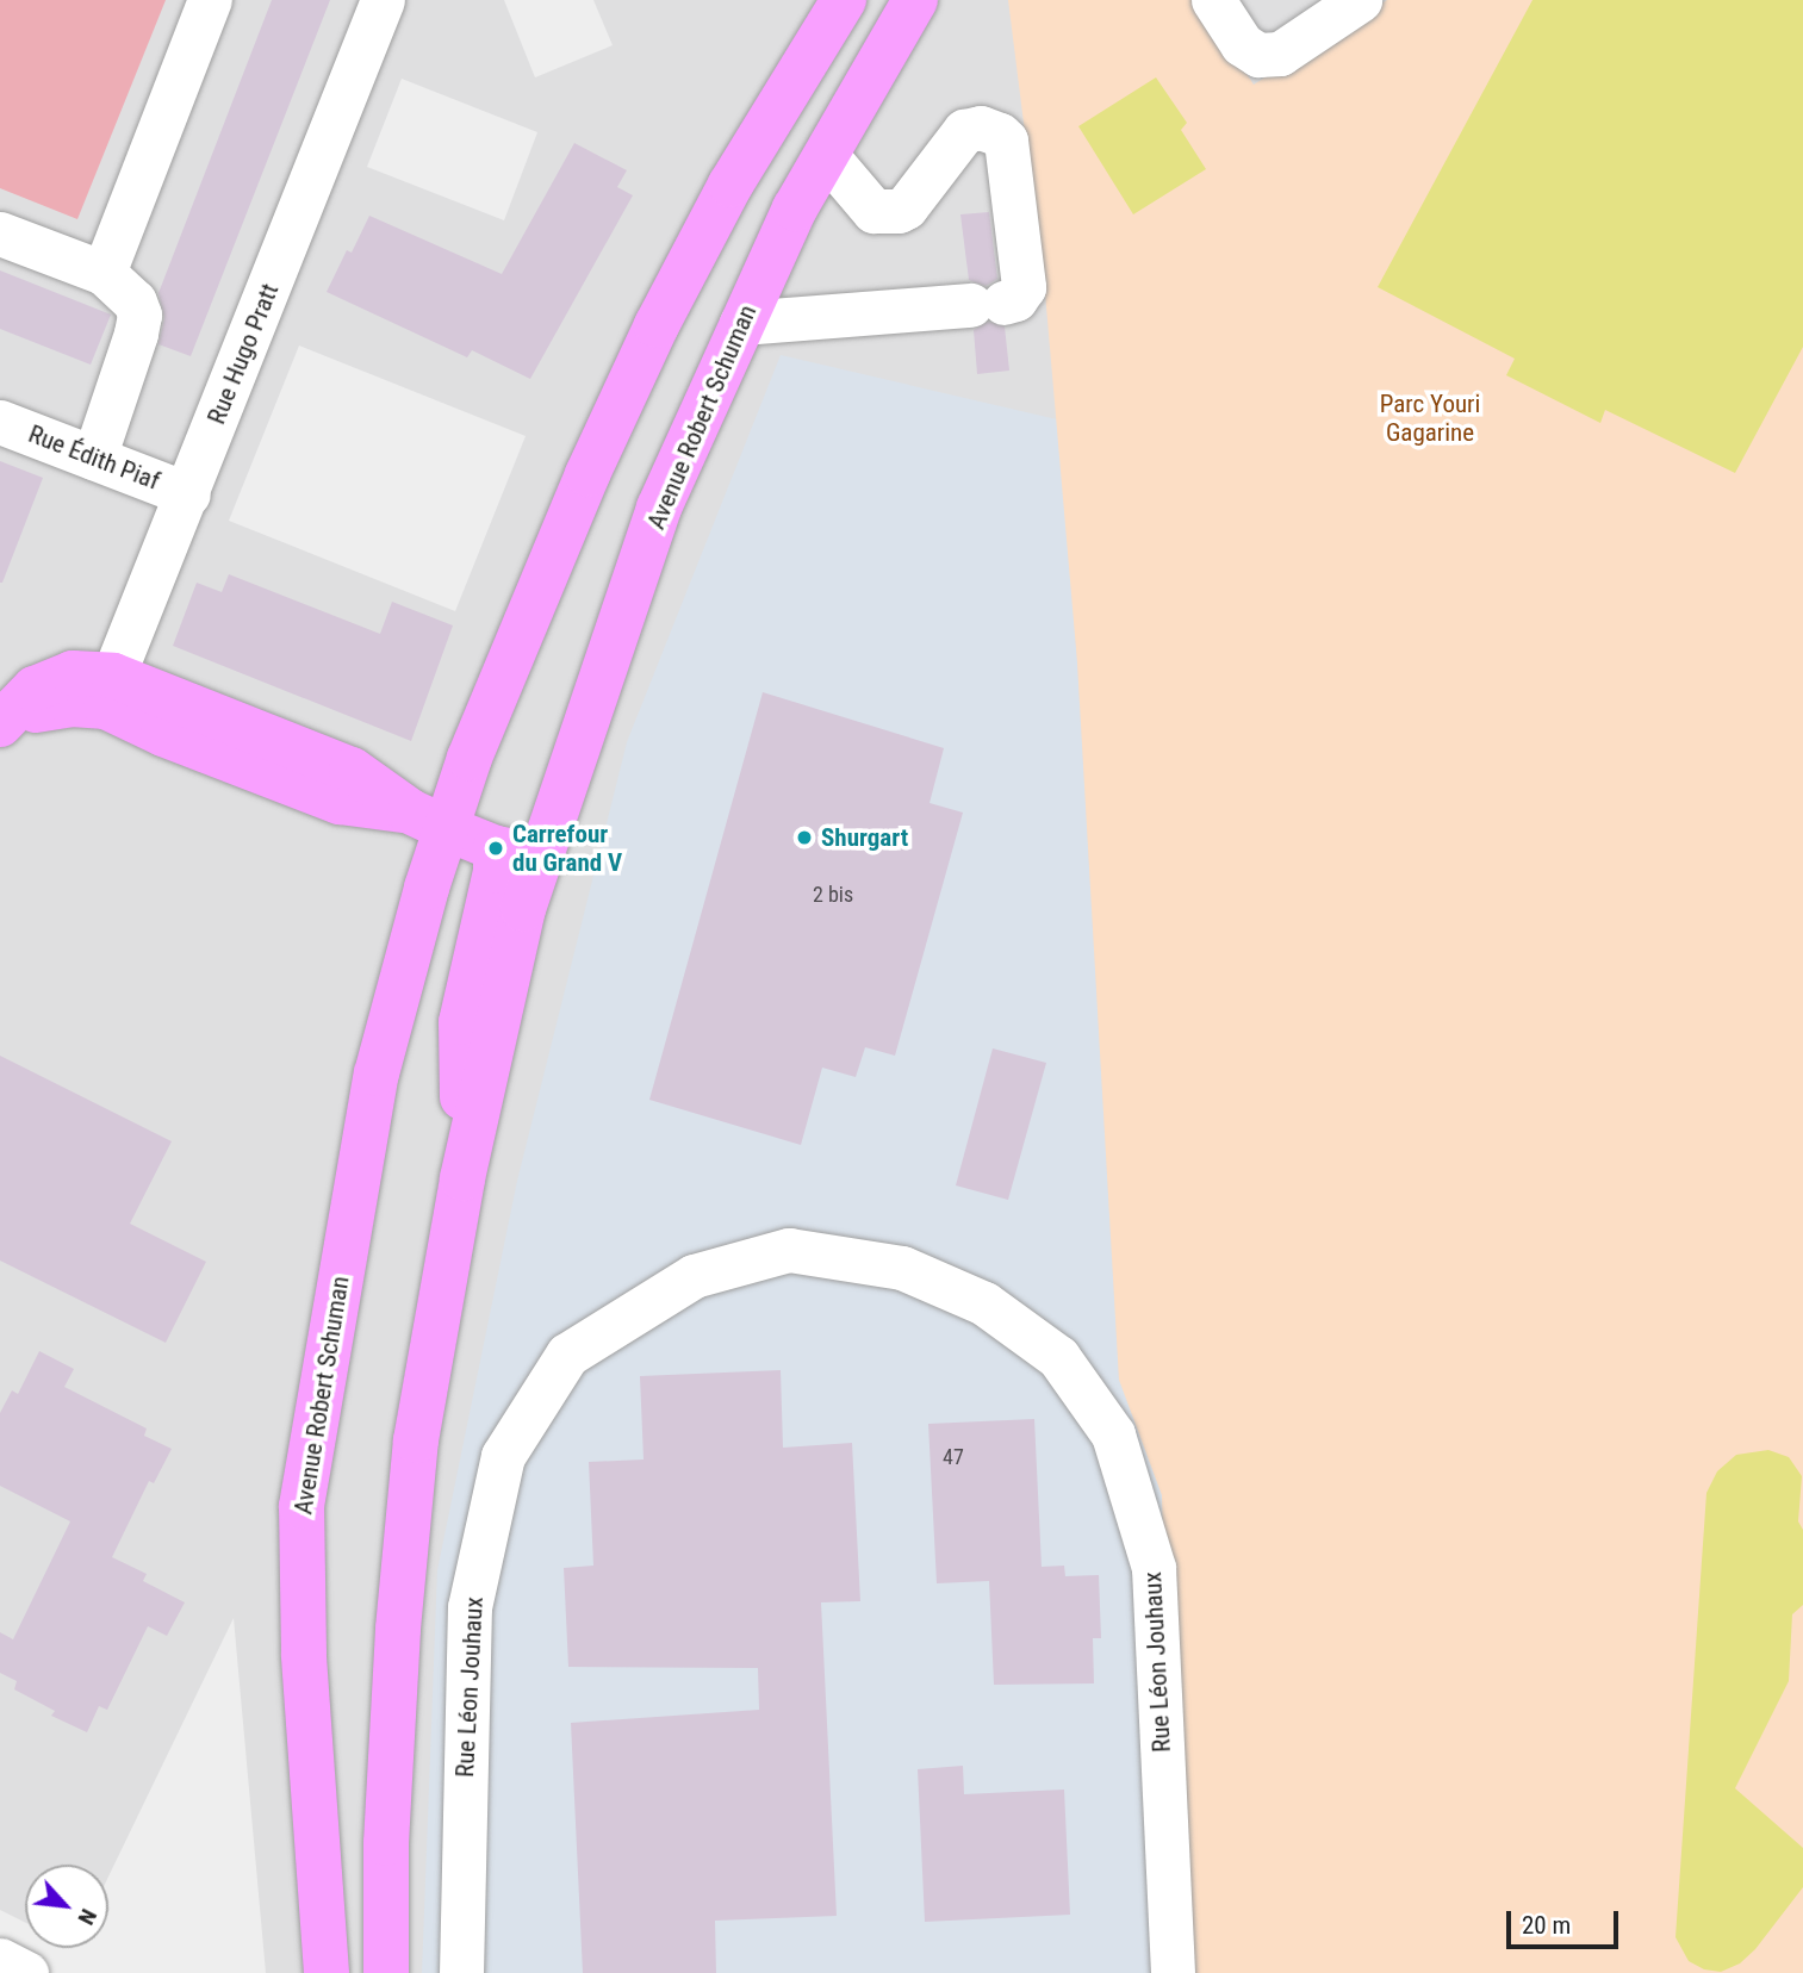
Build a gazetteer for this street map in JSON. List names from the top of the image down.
{
  "streets": {
    "main road": ["Avenue Robert Schuman"],
    "street": ["Rue Hugo Pratt", "Rue Édith Piaf", "Rue Léon Jouhaux"]
  },
  "crossings": [
    ["Rue Hugo Pratt", "Rue Édith Piaf"]
  ],
  "parks": ["Parc Youri Gagarine"],
  "places": ["Shurgart", "Carrefour du Grand V"],
  "house_numbers": ["2 bis", "47"],
  "scale_bar": "20 m",
  "north": "bottom right"
}
